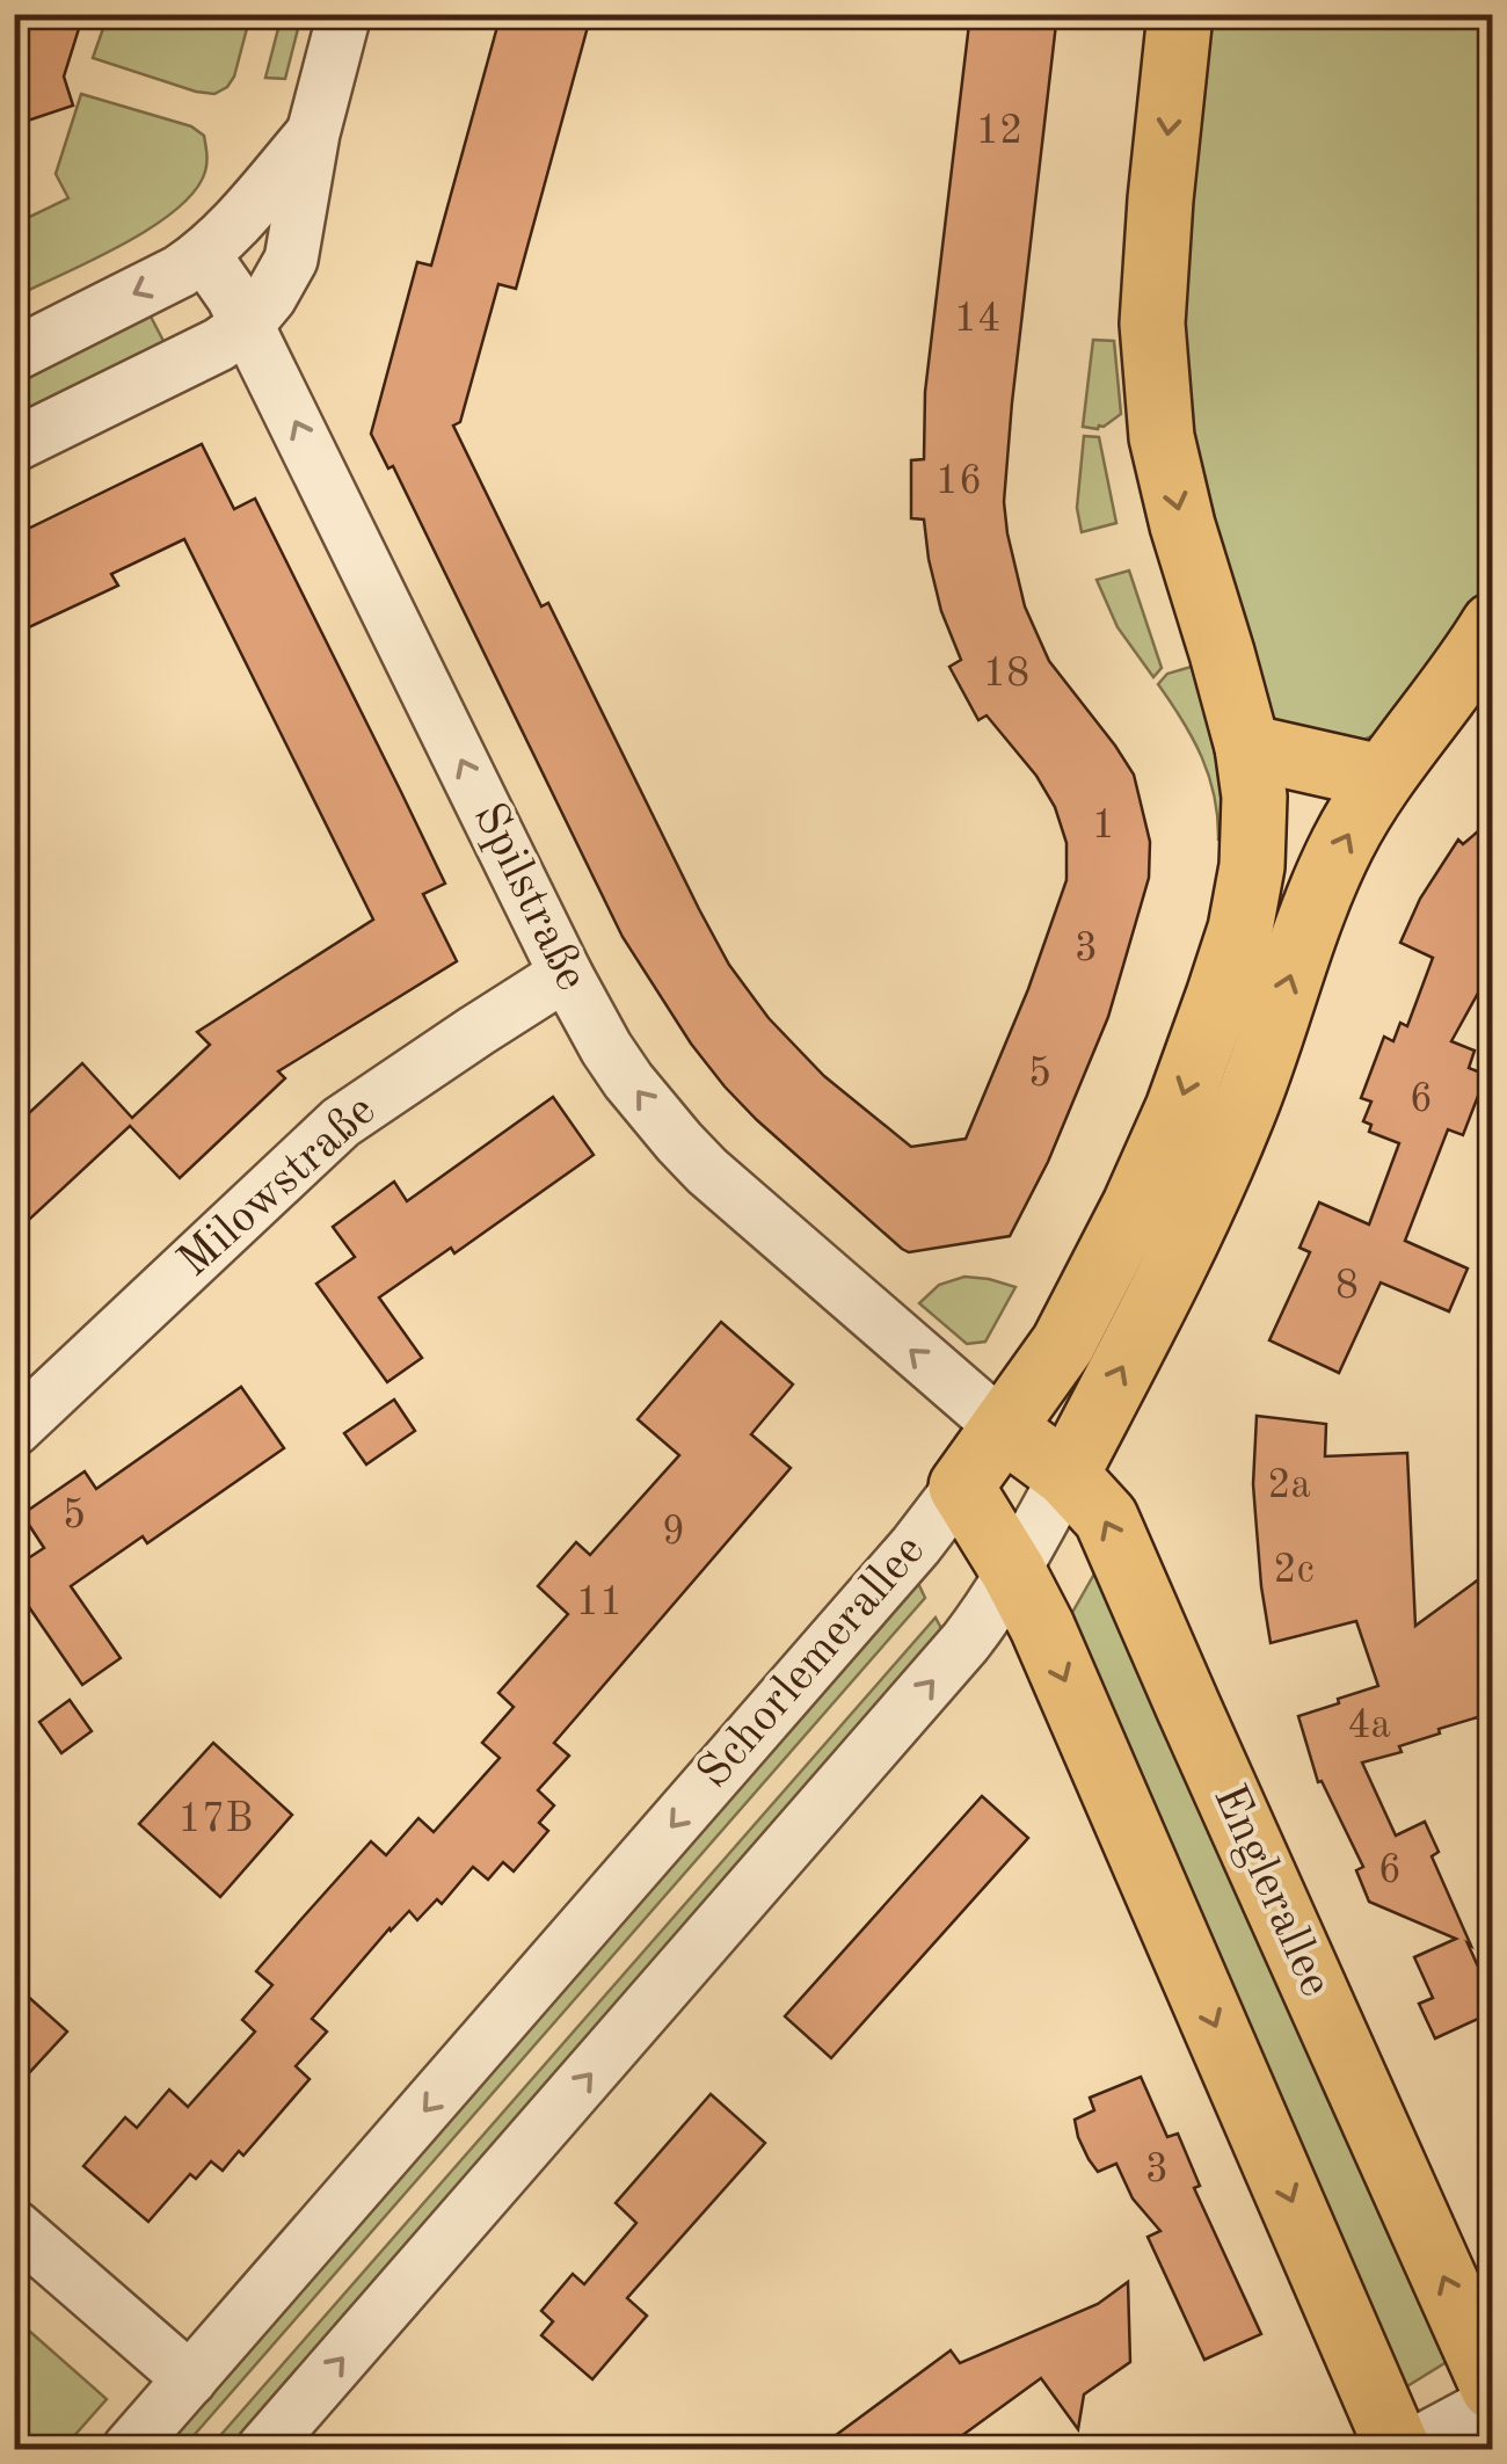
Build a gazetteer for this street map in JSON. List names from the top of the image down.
{
  "streets": {
    "main road": ["Schorlemerallee", "Englerallee"],
    "street": ["Spilstraße", "Milowstraße"]
  },
  "crossings": [
    ["Spilstraße", "Milowstraße"],
    ["Spilstraße", "Schorlemerallee"],
    ["Spilstraße", "Englerallee"],
    ["Schorlemerallee", "Englerallee"]
  ],
  "one_way": ["Spilstraße"],
  "house_numbers": [
    "12",
    "14",
    "16",
    "18",
    "1",
    "3",
    "5",
    "6",
    "8",
    "2a",
    "5",
    "9",
    "2c",
    "11",
    "4a",
    "17B",
    "6",
    "3"
  ]
}
